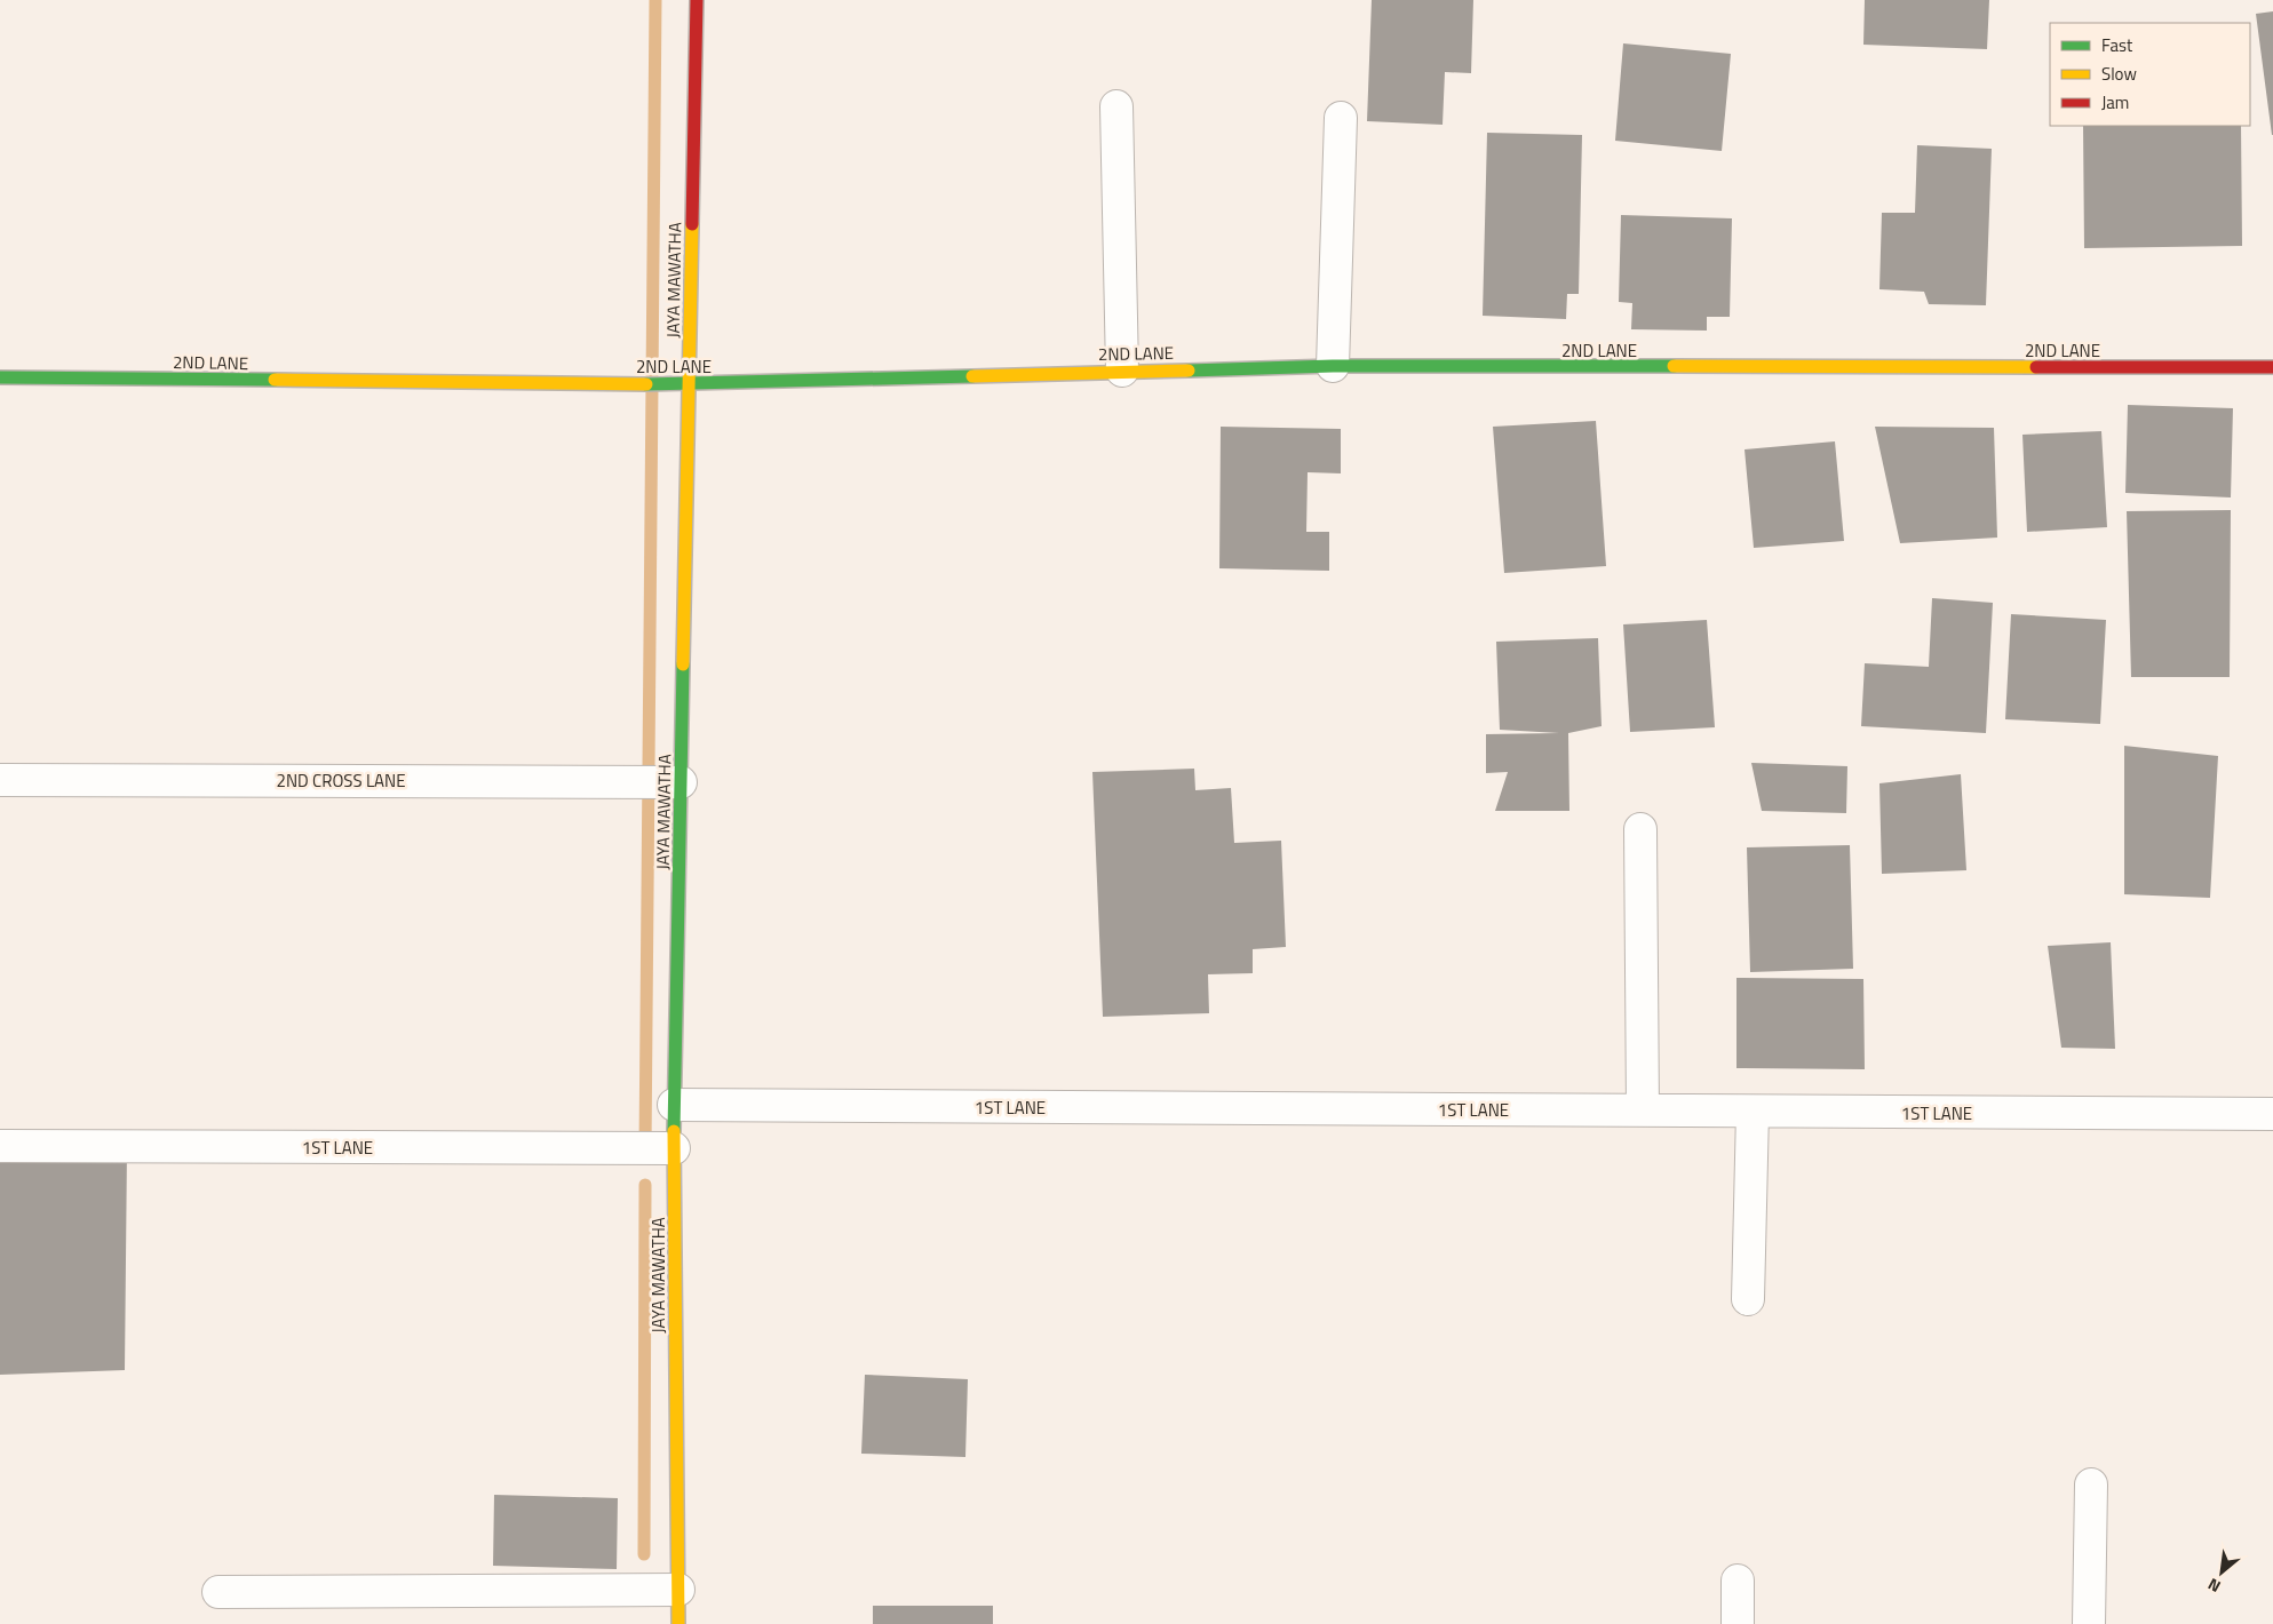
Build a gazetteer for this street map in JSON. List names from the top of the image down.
{
  "streets": {
    "street": [
      "JAYA MAWATHA",
      "2ND LANE",
      "2ND CROSS LANE",
      "1ST LANE"
    ]
  },
  "crossings": [
    ["JAYA MAWATHA", "2ND LANE"],
    ["JAYA MAWATHA", "2ND CROSS LANE"],
    ["JAYA MAWATHA", "1ST LANE"]
  ],
  "legend": ["Fast", "Slow", "Jam"],
  "north": "bottom left"
}
